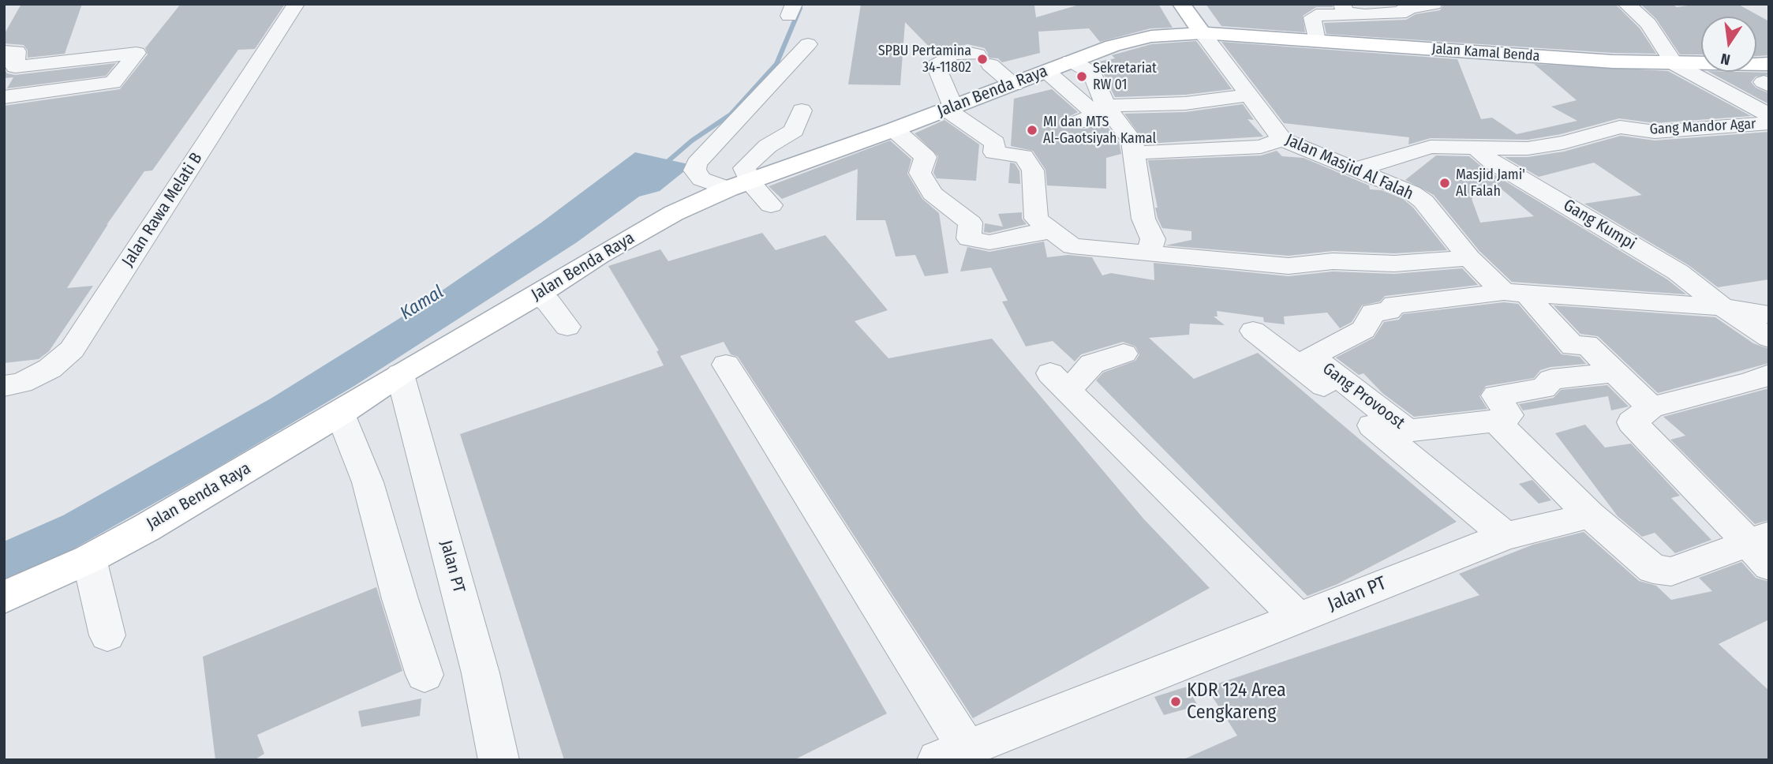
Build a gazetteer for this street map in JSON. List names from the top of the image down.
{
  "streets": {
    "main road": ["Jalan Kamal Benda", "Jalan Benda Raya"],
    "street": [
      "Gang Mandor Agar",
      "Jalan Masjid Al Falah",
      "Jalan Rawa Melati B",
      "Gang Kumpi",
      "Gang Provoost",
      "Jalan PT"
    ]
  },
  "crossings": [
    ["Jalan Kamal Benda", "Jalan Benda Raya"],
    ["Jalan Kamal Benda", "Jalan Masjid Al Falah"],
    ["Jalan Benda Raya", "Jalan Masjid Al Falah"],
    ["Jalan Benda Raya", "Jalan PT"],
    ["Gang Mandor Agar", "Jalan Masjid Al Falah"],
    ["Gang Mandor Agar", "Gang Kumpi"],
    ["Jalan Masjid Al Falah", "Gang Provoost"]
  ],
  "water": ["Kamal"],
  "places": [
    "SPBU Pertamina 34-11802",
    "Sekretariat RW 01",
    "MI dan MTS Al-Gaotsiyah Kamal",
    "Masjid Jami' Al Falah",
    "KDR 124 Area Cengkareng"
  ],
  "north": "bottom"
}
